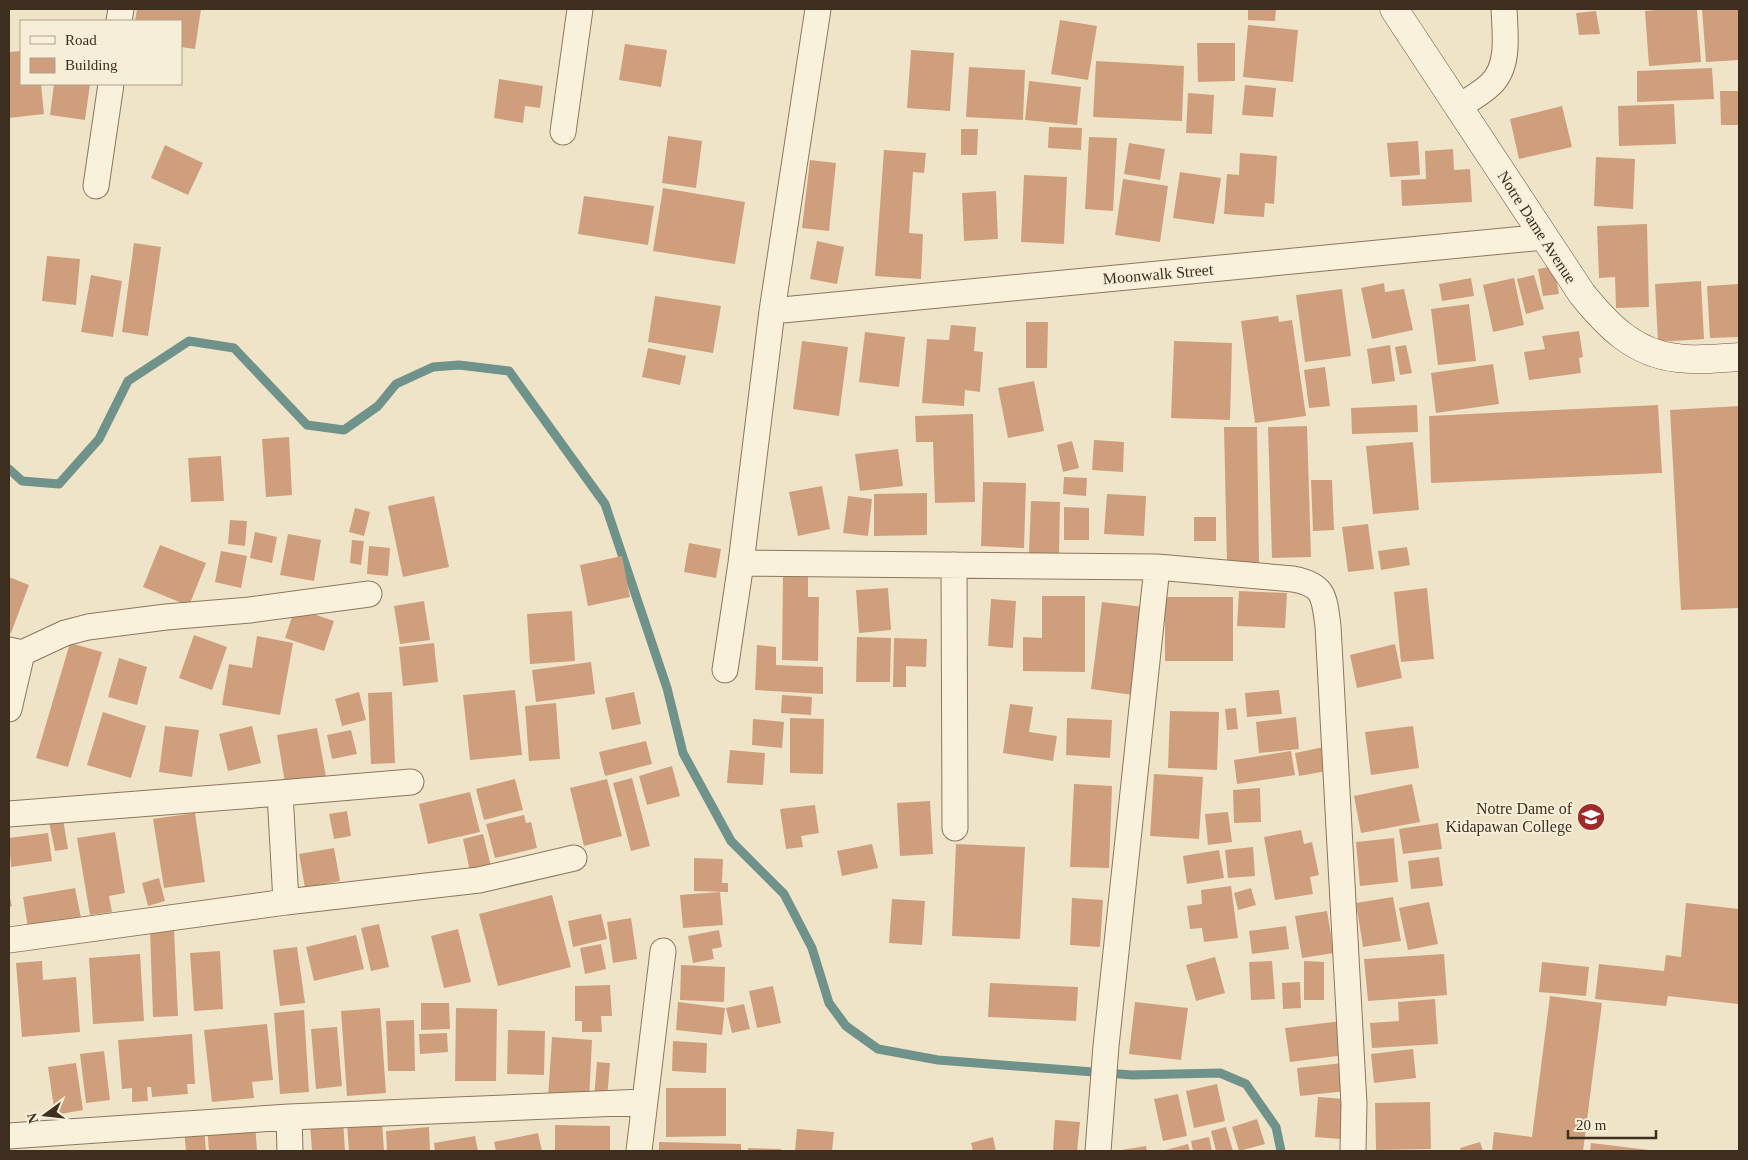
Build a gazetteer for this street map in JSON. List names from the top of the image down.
{
  "streets": {
    "street": ["Notre Dame Avenue", "Moonwalk Street"]
  },
  "crossings": [
    ["Notre Dame Avenue", "Moonwalk Street"]
  ],
  "places": {
    "school or university": ["Notre Dame of Kidapawan College"]
  },
  "legend": ["Road", "Building"],
  "scale_bar": "20 m",
  "north": "left"
}
